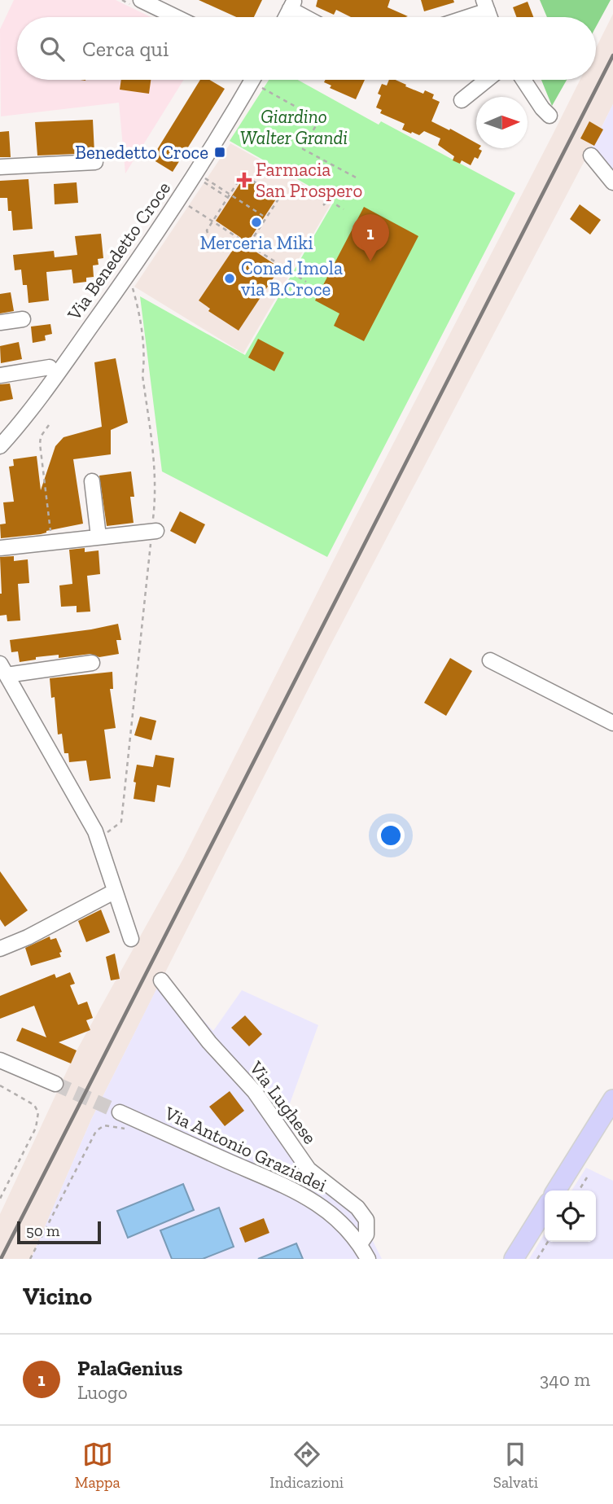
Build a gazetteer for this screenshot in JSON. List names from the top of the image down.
{
  "streets": {
    "street": ["Via Benedetto Croce", "Via Lughese", "Via Antonio Graziadei"]
  },
  "crossings": [
    ["Via Lughese", "Via Antonio Graziadei"]
  ],
  "parks": ["Giardino Walter Grandi"],
  "places": {
    "transit": ["Benedetto Croce"],
    "health": ["Farmacia San Prospero"],
    "other": ["Merceria Miki", "Conad Imola via B.Croce"]
  },
  "scale_bar": "50 m",
  "north": "right",
  "page": {
    "search": "Cerca qui",
    "pins": "1",
    "scale": "50 m",
    "heading": "Vicino",
    "list": [
      {
        "mark": "1",
        "name": "PalaGenius",
        "note": "Luogo",
        "value": "340 m"
      }
    ],
    "nav": ["Mappa", "Indicazioni", "Salvati"]
  }
}
